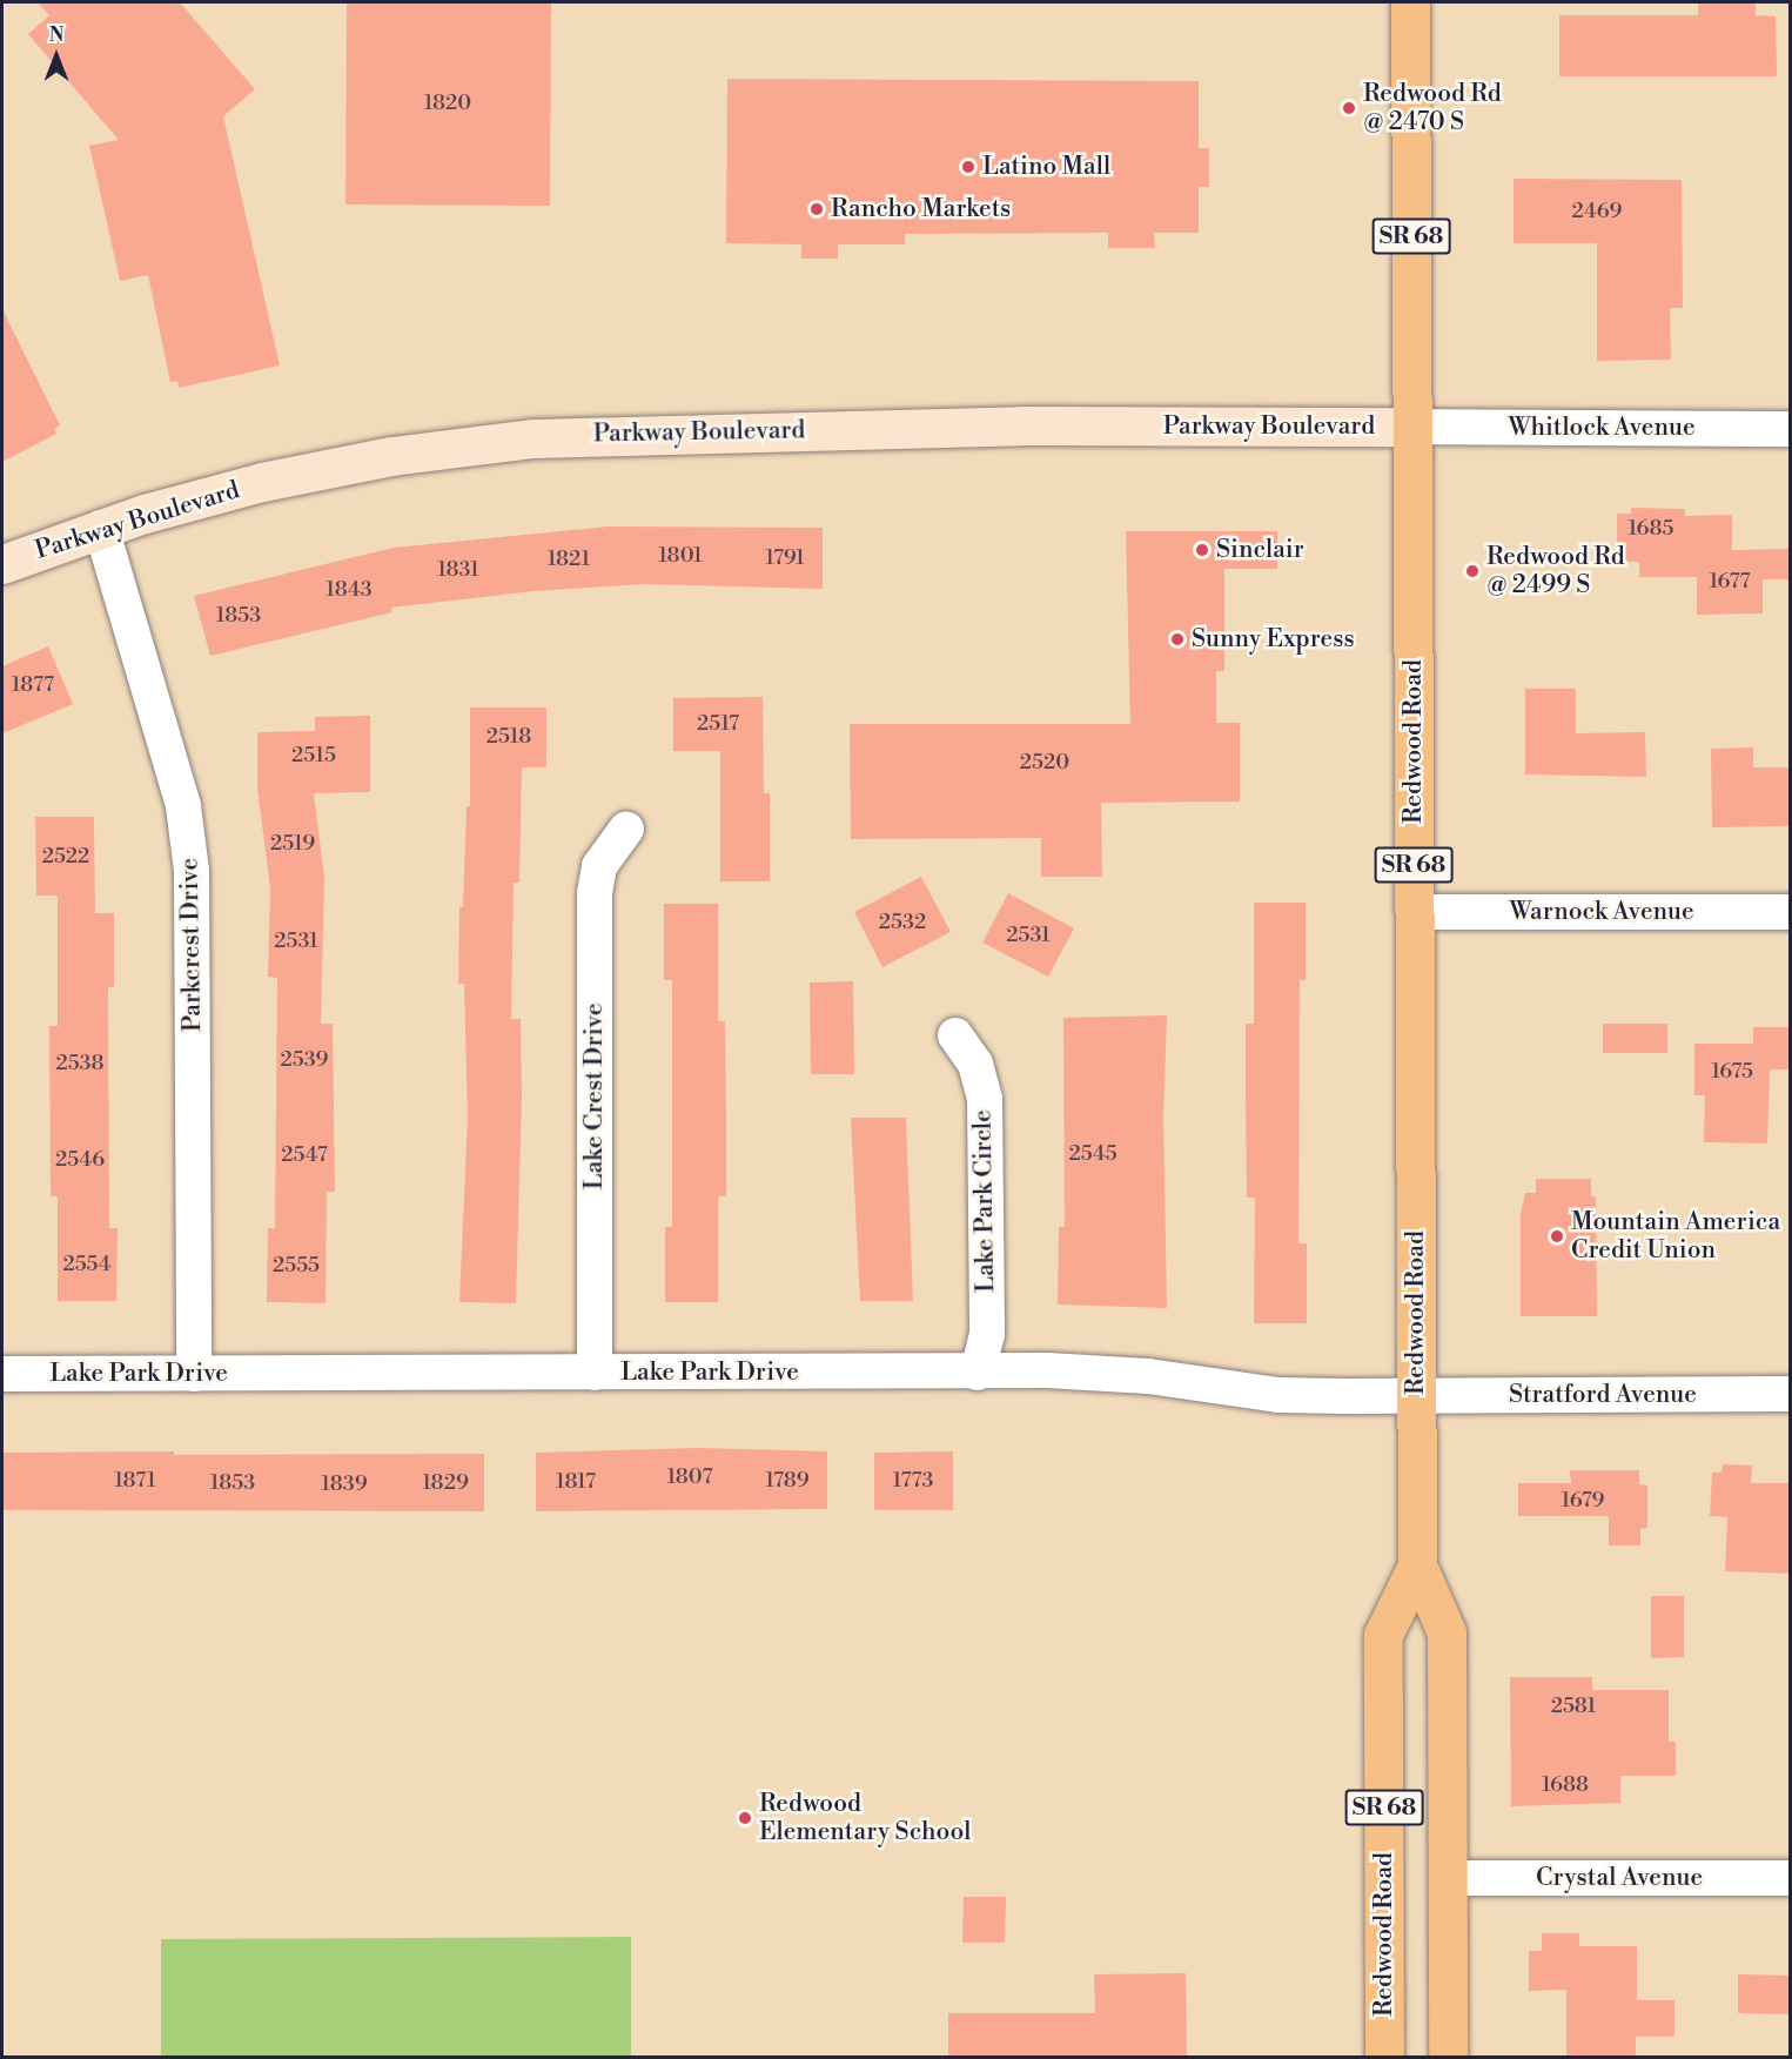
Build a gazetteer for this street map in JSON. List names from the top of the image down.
{
  "streets": {
    "main road": ["SR 68", "Redwood Road"],
    "street": [
      "Parkway Boulevard",
      "Whitlock Avenue",
      "Warnock Avenue",
      "Parkcrest Drive",
      "Lake Crest Drive",
      "Lake Park Circle",
      "Lake Park Drive",
      "Stratford Avenue",
      "Crystal Avenue"
    ]
  },
  "crossings": [
    ["Parkway Boulevard", "Whitlock Avenue"],
    ["Parkway Boulevard", "Redwood Road"],
    ["Parkway Boulevard", "Parkcrest Drive"],
    ["Whitlock Avenue", "Redwood Road"],
    ["Redwood Road", "Warnock Avenue"],
    ["Redwood Road", "Lake Park Drive"],
    ["Redwood Road", "Stratford Avenue"],
    ["Redwood Road", "Crystal Avenue"],
    ["Parkcrest Drive", "Lake Park Drive"],
    ["Lake Crest Drive", "Lake Park Drive"],
    ["Lake Park Circle", "Lake Park Drive"],
    ["Lake Park Drive", "Stratford Avenue"]
  ],
  "places": [
    "Redwood Rd @ 2470 S",
    "Latino Mall",
    "Rancho Markets",
    "Sinclair",
    "Redwood Rd @ 2499 S",
    "Sunny Express",
    "Mountain America Credit Union",
    "Redwood Elementary School"
  ],
  "house_numbers": [
    "1820",
    "2469",
    "1685",
    "1801",
    "1791",
    "1821",
    "1831",
    "1677",
    "1843",
    "1853",
    "1877",
    "2517",
    "2518",
    "2515",
    "2520",
    "2519",
    "2522",
    "2532",
    "2531",
    "2531",
    "2539",
    "2538",
    "1675",
    "2545",
    "2547",
    "2546",
    "2554",
    "2555",
    "1807",
    "1871",
    "1789",
    "1773",
    "1817",
    "1853",
    "1829",
    "1839",
    "1679",
    "2581",
    "1688"
  ],
  "north": "top"
}
